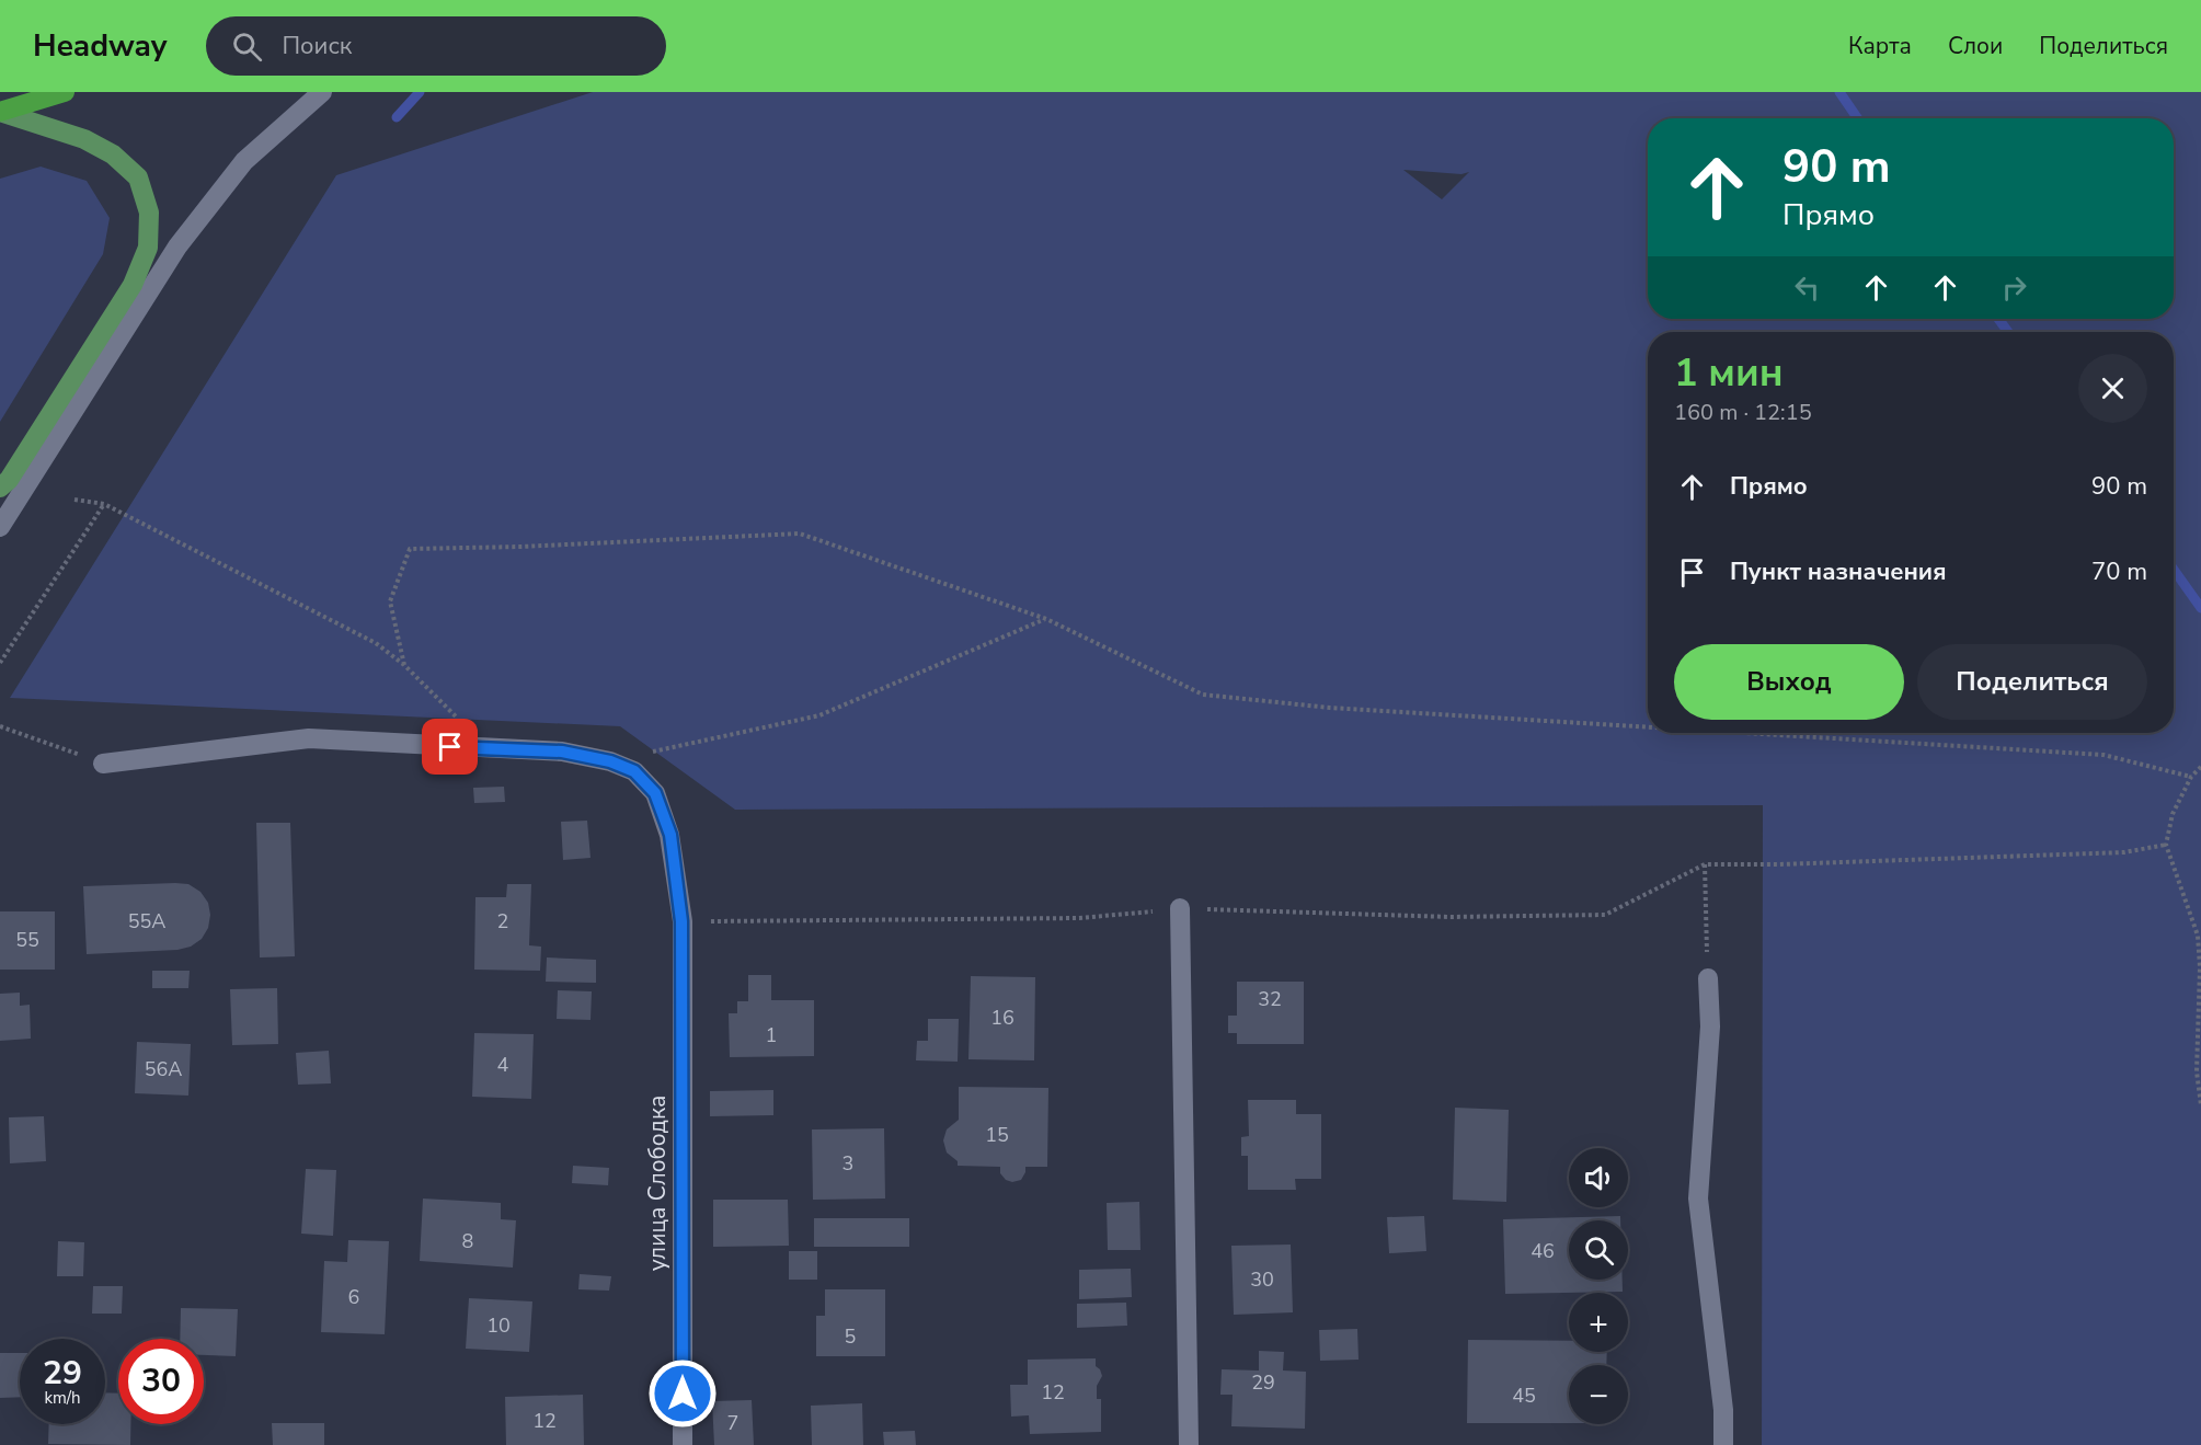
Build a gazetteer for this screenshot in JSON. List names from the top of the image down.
{
  "streets": {
    "street": ["улица Слободка"]
  },
  "house_numbers": [
    "55А",
    "2",
    "55",
    "32",
    "16",
    "1",
    "4",
    "56А",
    "15",
    "3",
    "8",
    "46",
    "30",
    "6",
    "10",
    "5",
    "29",
    "12",
    "45",
    "12",
    "7"
  ],
  "page": {
    "header": "Headway",
    "search": "Поиск",
    "nav": ["Карта", "Слои", "Поделиться"],
    "turn": ["90 m", "Прямо"],
    "heading": ["1 мин", "160 m · 12:15"],
    "list": [
      {
        "name": "Прямо",
        "value": "90 m"
      },
      {
        "name": "Пункт назначения",
        "value": "70 m"
      }
    ],
    "buttons": ["Выход", "Поделиться"],
    "map_buttons": ["+", "−"],
    "speed": "29 km/h",
    "limit": "30"
  }
}
